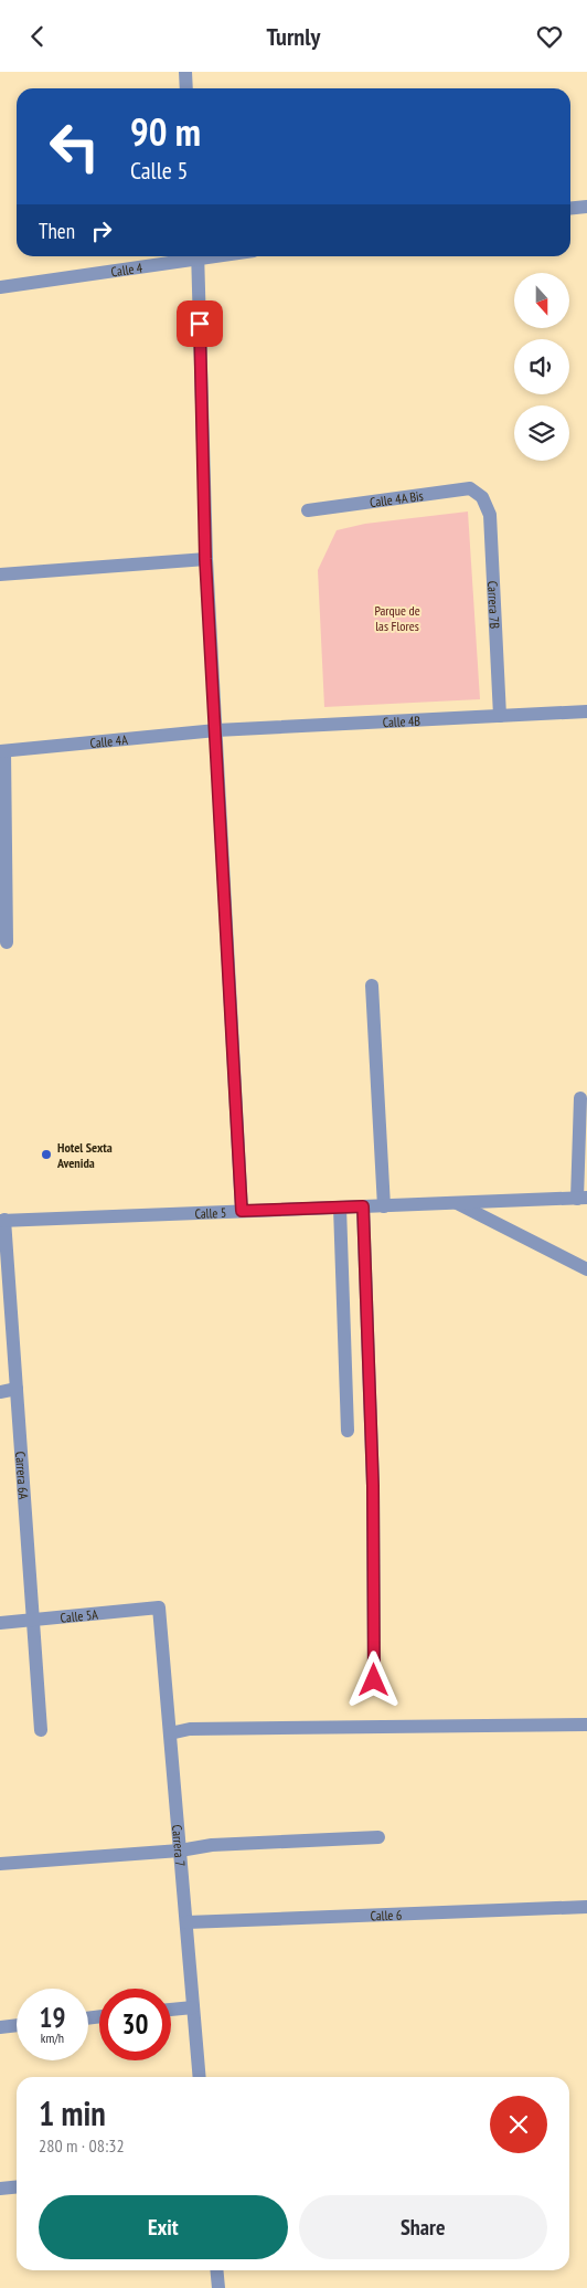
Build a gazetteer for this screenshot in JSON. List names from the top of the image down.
{
  "streets": {
    "street": [
      "Calle 4",
      "Calle 4A Bis",
      "Carrera 7B",
      "Calle 4B",
      "Calle 4A",
      "Calle 5",
      "Carrera 6A",
      "Calle 5A",
      "Carrera 7",
      "Calle 6"
    ]
  },
  "crossings": [
    ["Calle 4A Bis", "Carrera 7B"],
    ["Carrera 7B", "Calle 4B"],
    ["Calle 4B", "Calle 4A"],
    ["Calle 5", "Carrera 6A"],
    ["Carrera 6A", "Calle 5A"],
    ["Calle 5A", "Carrera 7"],
    ["Carrera 7", "Calle 6"]
  ],
  "parks": ["Parque de las Flores"],
  "places": ["Hotel Sexta Avenida"],
  "north": "bottom",
  "page": {
    "header": "Turnly",
    "turn": ["90 m", "Calle 5"],
    "then": "Then",
    "speed": "19 km/h",
    "limit": "30",
    "heading": ["1 min", "280 m · 08:32"],
    "buttons": ["Exit", "Share"]
  }
}
